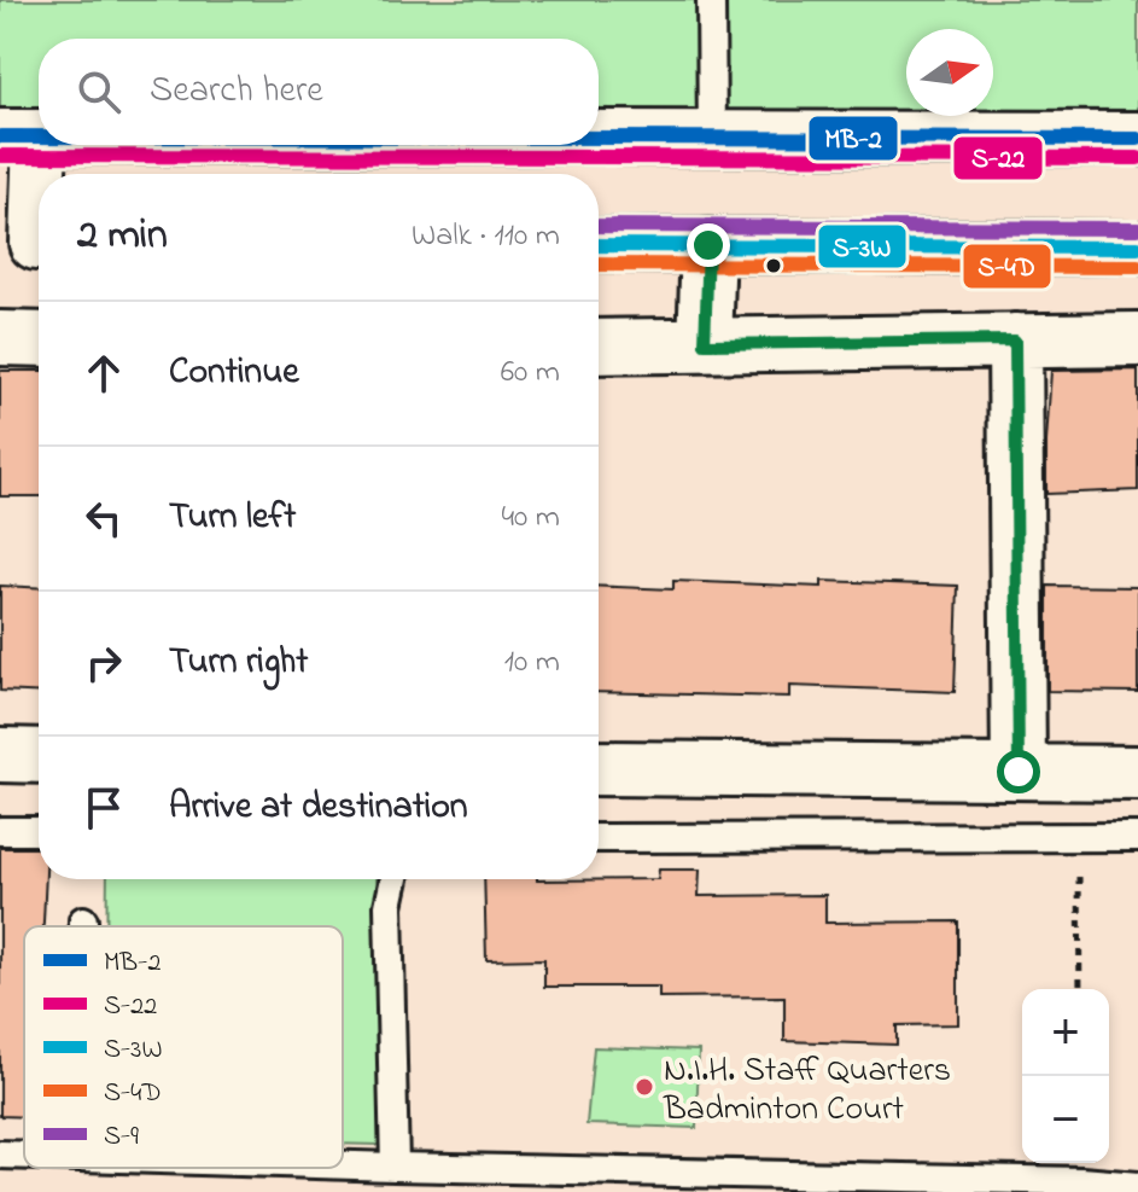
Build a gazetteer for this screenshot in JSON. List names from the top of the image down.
{
  "places": ["N.I.H. Staff Quarters Badminton Court"],
  "lines": [
    "transit line MB-2",
    "transit line S-22",
    "transit line S-9",
    "transit line S-3W",
    "transit line S-4D"
  ],
  "legend": [
    "MB-2",
    "S-22",
    "S-3W",
    "S-4D",
    "S-9"
  ],
  "north": "right",
  "page": {
    "search": "Search here",
    "heading": ["2 min", "Walk · 110 m"],
    "list": [
      ["Continue", "60 m"],
      ["Turn left", "40 m"],
      ["Turn right", "10 m"],
      "Arrive at destination"
    ],
    "map_buttons": ["+", "−"]
  }
}
